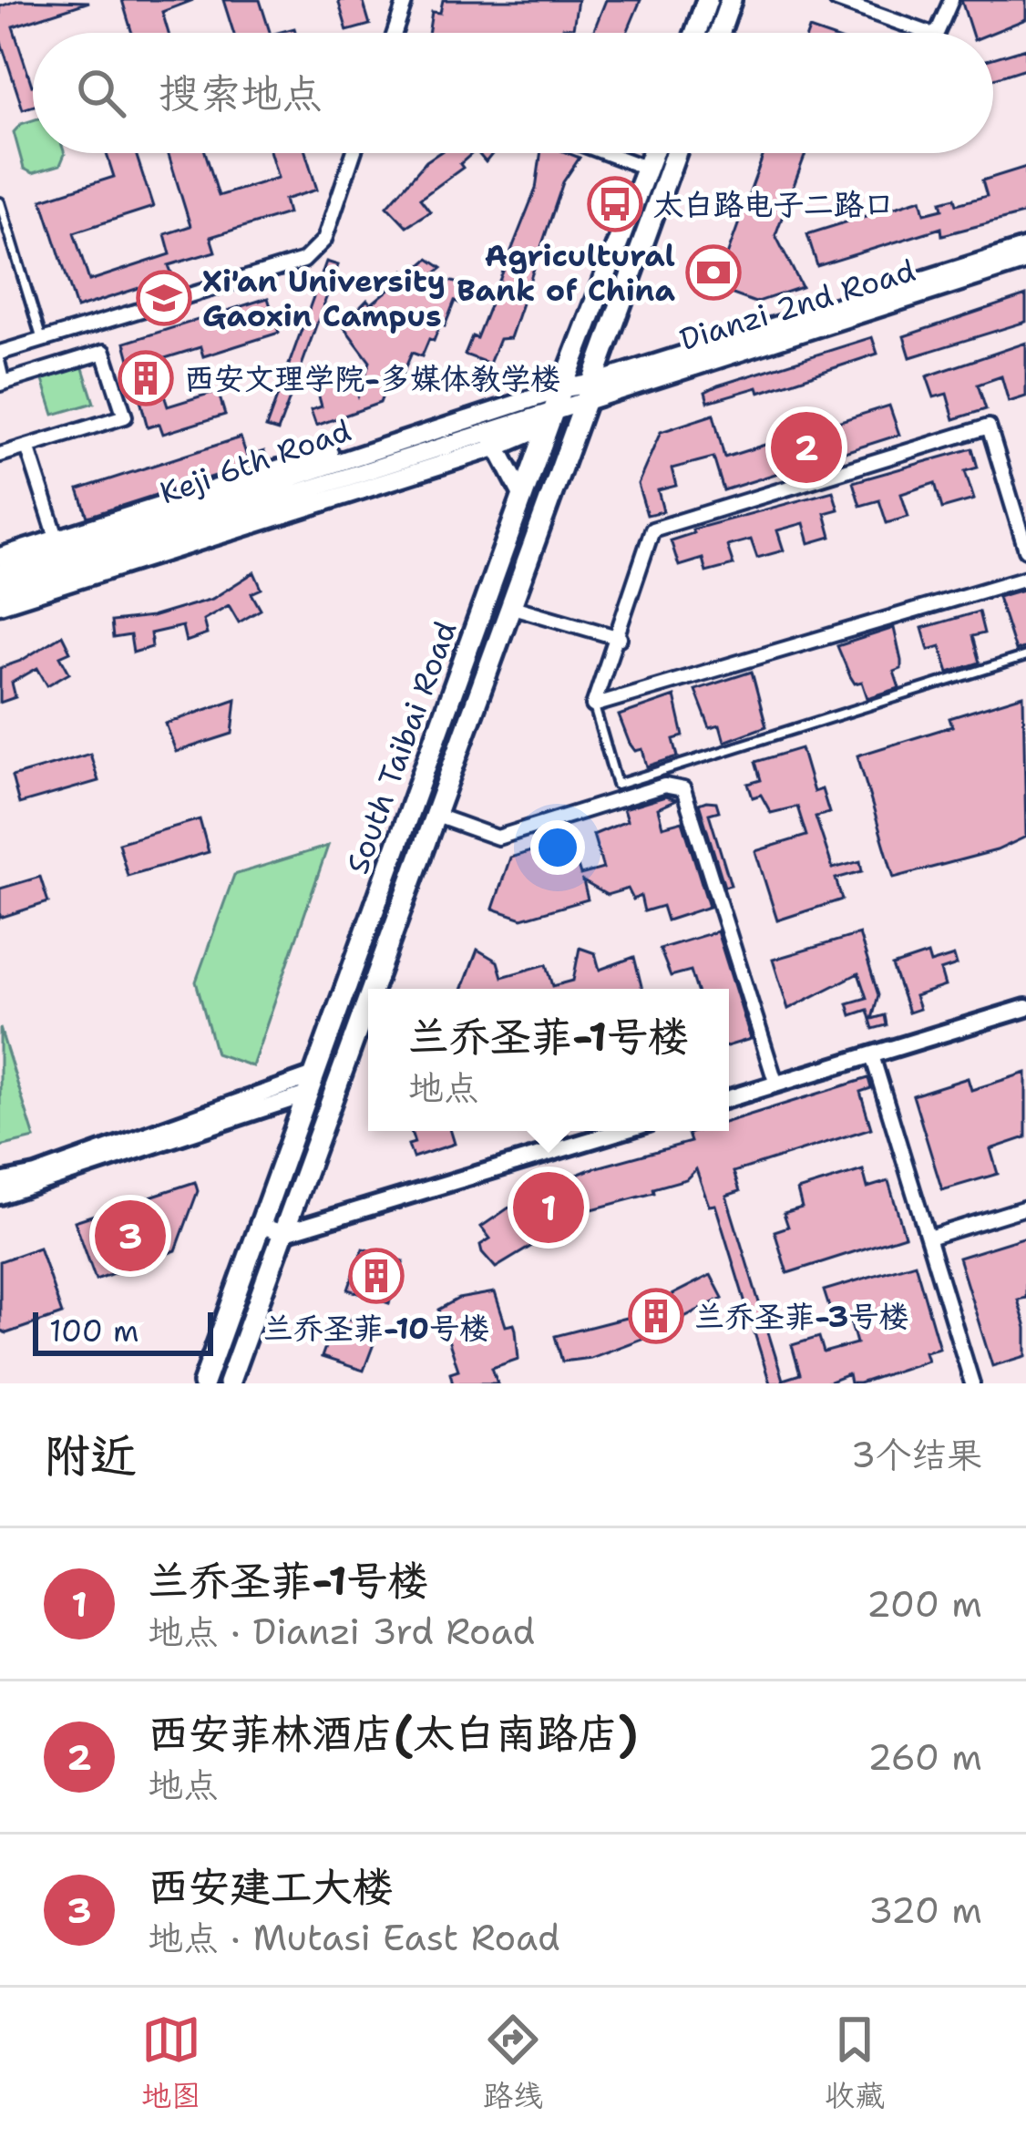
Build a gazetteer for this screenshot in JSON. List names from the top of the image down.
{
  "streets": {
    "main road": ["Dianzi 2nd Road", "Keji 6th Road", "South Taibai Road"]
  },
  "crossings": [
    ["Dianzi 2nd Road", "Keji 6th Road"],
    ["Dianzi 2nd Road", "South Taibai Road"],
    ["Keji 6th Road", "South Taibai Road"]
  ],
  "places": {
    "bus stop": ["太白路电子二路口"],
    "bank": ["Agricultural Bank of China"],
    "school or university": ["Xi'an University Gaoxin Campus"],
    "building": ["西安文理学院-多媒体教学楼", "兰乔圣菲-10号楼", "兰乔圣菲-3号楼"]
  },
  "scale_bar": "100 m",
  "page": {
    "search": "搜索地点",
    "pins": ["2", "1", "3"],
    "popup": ["兰乔圣菲-1号楼", "地点"],
    "scale": "100 m",
    "heading": ["附近", "3个结果"],
    "list": [
      {
        "mark": "1",
        "name": "兰乔圣菲-1号楼",
        "note": "地点 · Dianzi 3rd Road",
        "value": "200 m"
      },
      {
        "mark": "2",
        "name": "西安菲林酒店(太白南路店)",
        "note": "地点",
        "value": "260 m"
      },
      {
        "mark": "3",
        "name": "西安建工大楼",
        "note": "地点 · Mutasi East Road",
        "value": "320 m"
      }
    ],
    "nav": ["地图", "路线", "收藏"]
  }
}
